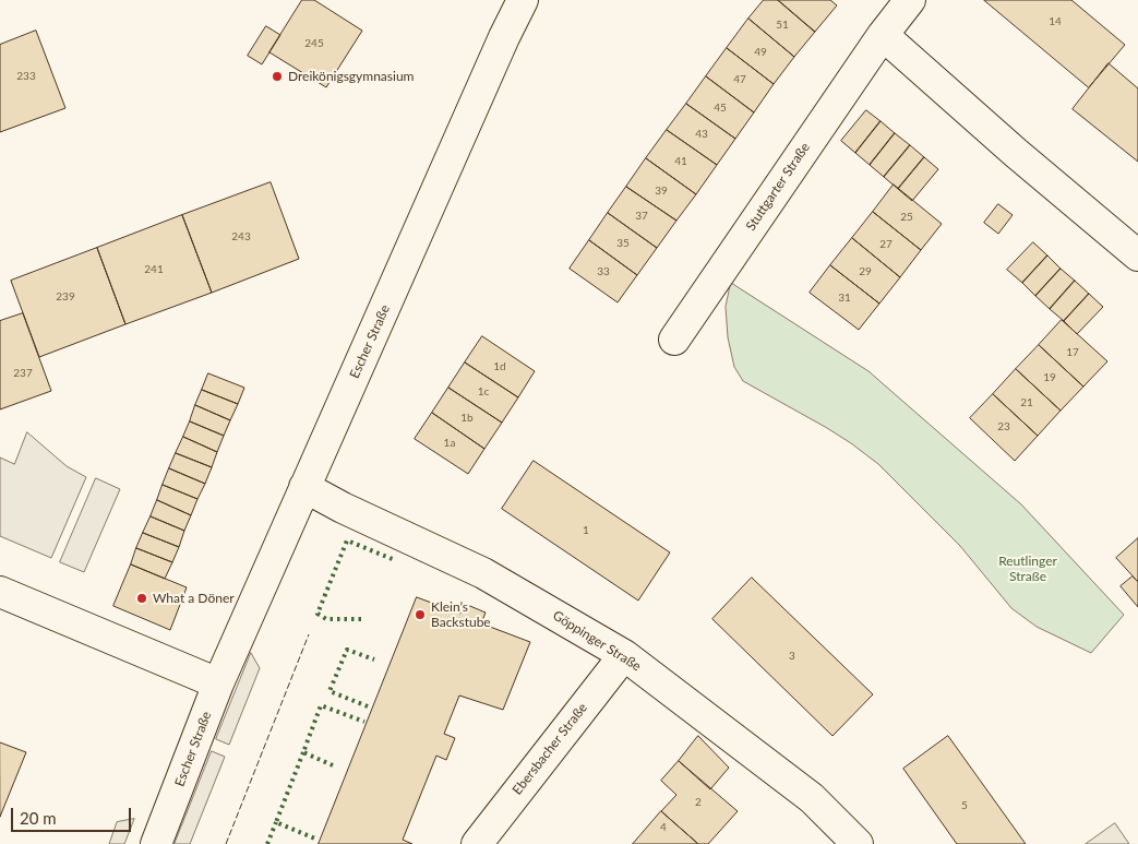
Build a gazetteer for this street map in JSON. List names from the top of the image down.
{
  "streets": {
    "street": [
      "Stuttgarter Straße",
      "Escher Straße",
      "Göppinger Straße",
      "Ebersbacher Straße"
    ]
  },
  "crossings": [
    ["Escher Straße", "Göppinger Straße"],
    ["Göppinger Straße", "Ebersbacher Straße"]
  ],
  "parks": ["Reutlinger Straße"],
  "places": ["Dreikönigsgymnasium", "What a Döner", "Klein’s Backstube"],
  "house_numbers": [
    "14",
    "51",
    "245",
    "49",
    "233",
    "47",
    "45",
    "43",
    "41",
    "39",
    "37",
    "25",
    "243",
    "35",
    "27",
    "241",
    "33",
    "29",
    "239",
    "31",
    "17",
    "1d",
    "237",
    "19",
    "1c",
    "21",
    "1b",
    "23",
    "1a",
    "1",
    "3",
    "2",
    "5",
    "4"
  ],
  "scale_bar": "20 m"
}
